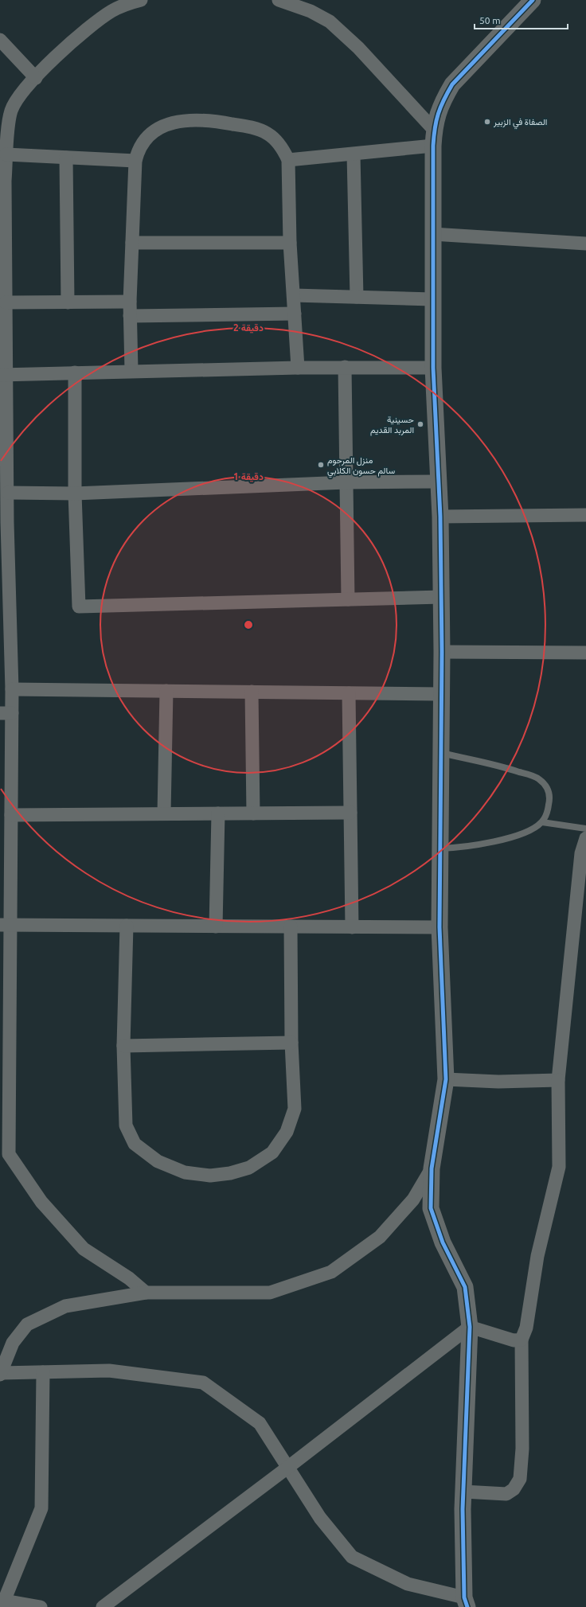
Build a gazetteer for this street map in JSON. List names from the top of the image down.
{
  "places": ["الصفاة في الزبير", "حسينية المربد القديم", "منزل المرحوم سالم حسون الكلابي"],
  "scale_bar": "50 m",
  "rings": ["2 دقيقة", "1 دقيقة"]
}
